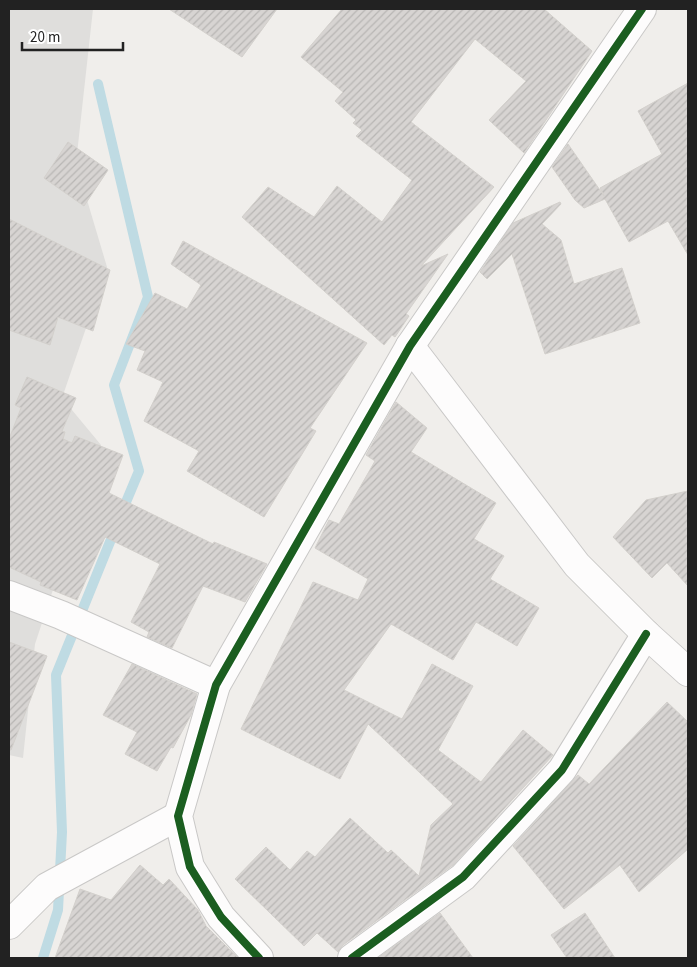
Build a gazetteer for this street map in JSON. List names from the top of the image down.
{
  "scale_bar": "20 m"
}
